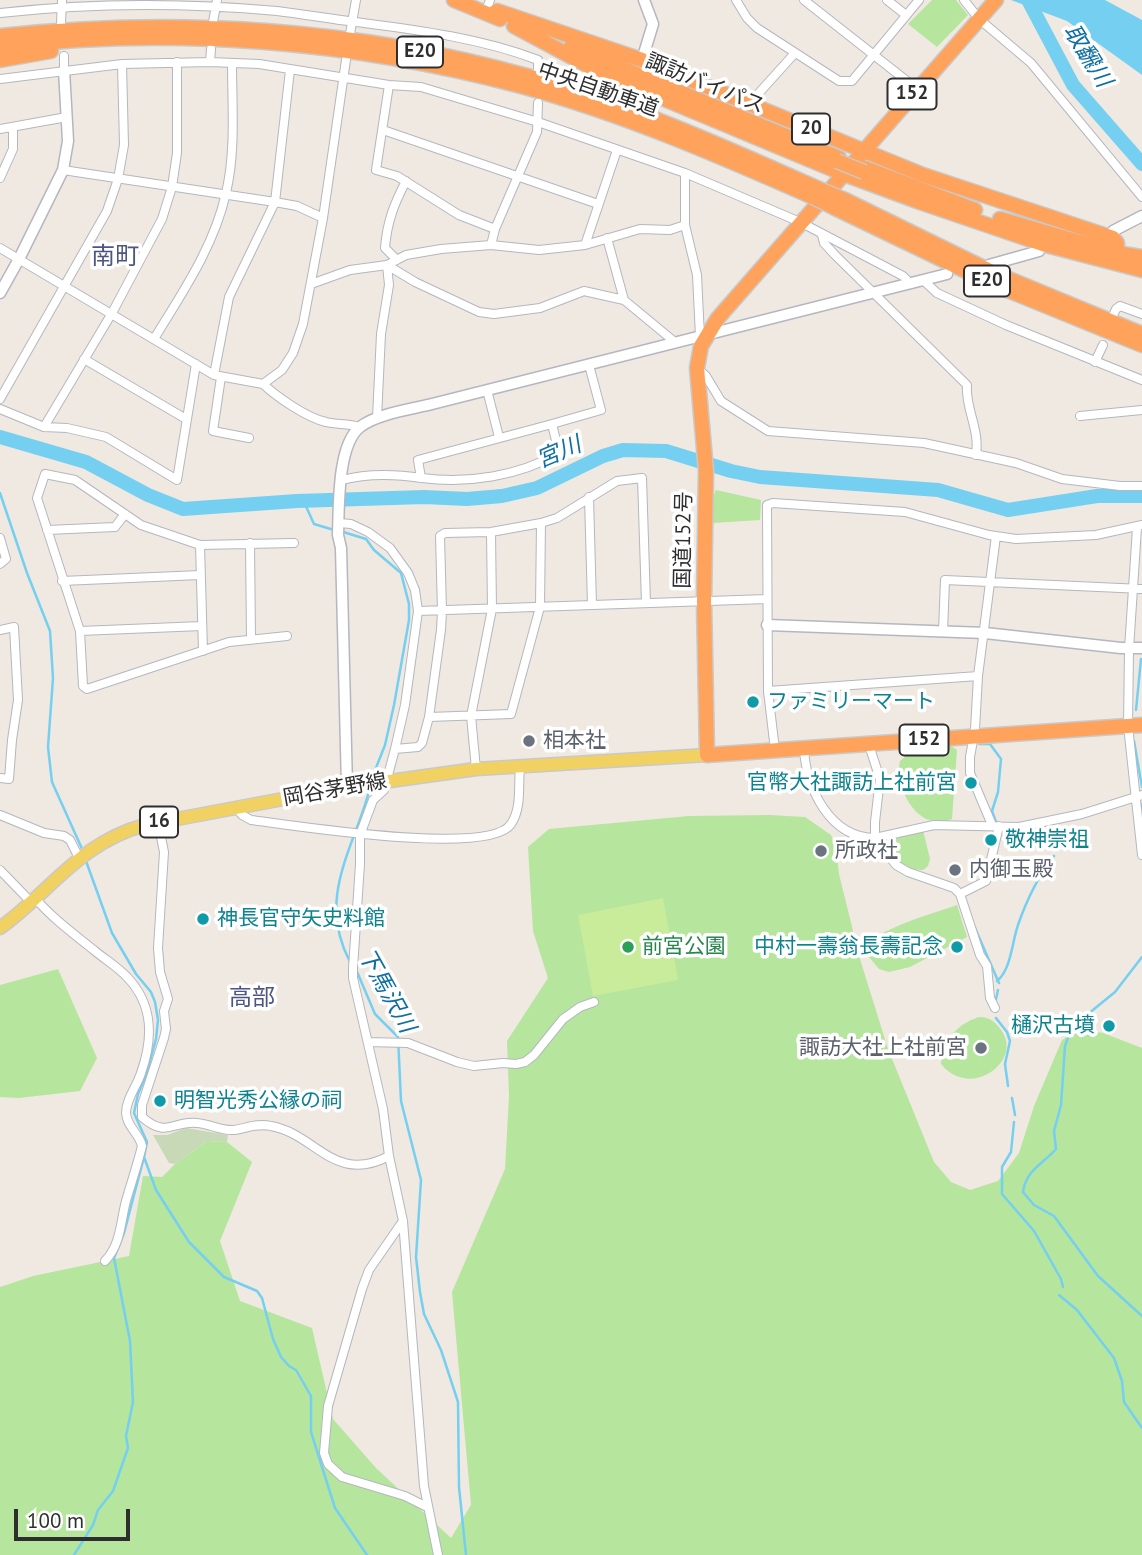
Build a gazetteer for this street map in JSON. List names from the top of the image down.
{
  "streets": {
    "highway": [
      "E20",
      "諏訪バイパス",
      "中央自動車道",
      "152",
      "20",
      "国道152号"
    ],
    "main road": ["岡谷茅野線", "16"]
  },
  "crossings": [
    ["諏訪バイパス", "20"],
    ["諏訪バイパス", "国道152号"],
    ["152", "国道152号"],
    ["152", "岡谷茅野線"],
    ["20", "国道152号"],
    ["国道152号", "岡谷茅野線"]
  ],
  "districts": ["南町", "高部"],
  "water": ["取飜川", "宮川", "下馬沢川"],
  "places": [
    "ファミリーマート",
    "相本社",
    "官幣大社諏訪上社前宮",
    "敬神崇祖",
    "所政社",
    "内御玉殿",
    "神長官守矢史料館",
    "前宮公園",
    "中村一壽翁長壽記念",
    "樋沢古墳",
    "諏訪大社上社前宮",
    "明智光秀公縁の祠"
  ],
  "scale_bar": "100 m"
}
